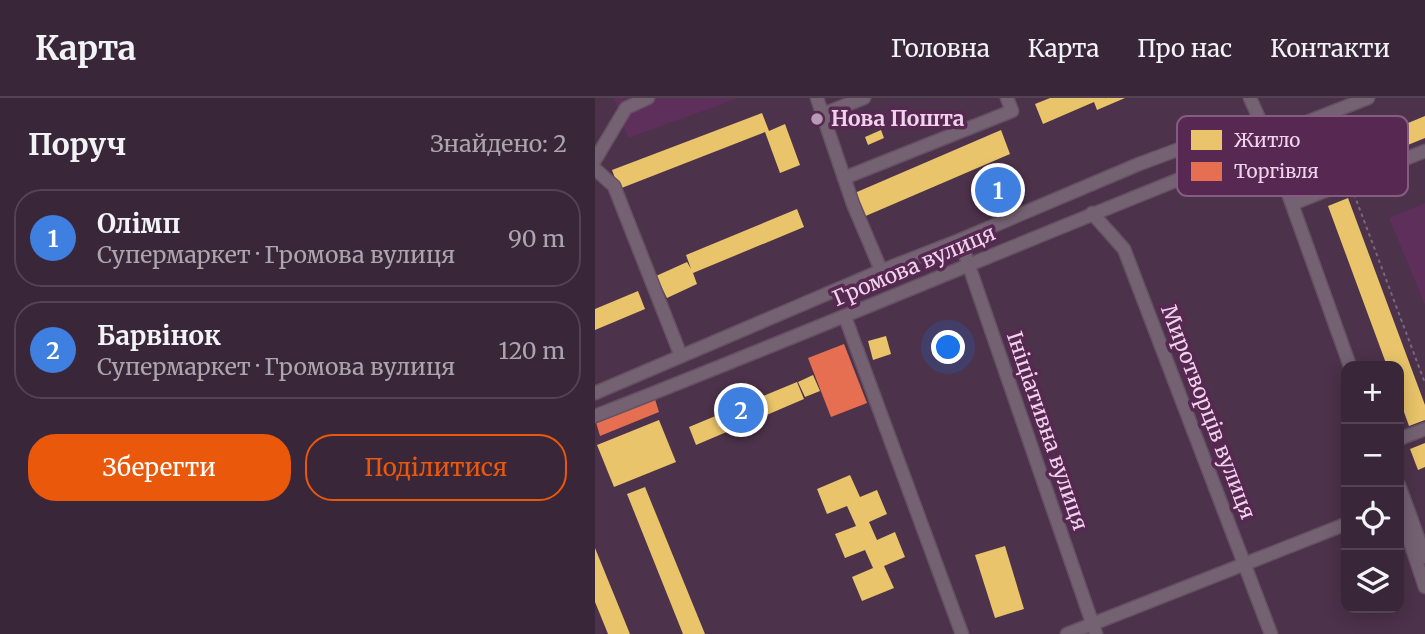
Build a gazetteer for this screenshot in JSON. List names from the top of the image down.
{
  "streets": {
    "street": ["Громова вулиця", "Миротворців вулиця", "Ініціативна вулиця"]
  },
  "crossings": [
    ["Громова вулиця", "Миротворців вулиця"],
    ["Громова вулиця", "Ініціативна вулиця"]
  ],
  "places": ["Нова Пошта"],
  "legend": ["Житло", "Торгівля"],
  "page": {
    "header": "Карта",
    "nav": [
      "Головна",
      "Карта",
      "Про нас",
      "Контакти"
    ],
    "heading": ["Поруч", "Знайдено: 2"],
    "pins": ["1", "2"],
    "list": [
      {
        "mark": "1",
        "name": "Олімп",
        "note": "Супермаркет · Громова вулиця",
        "value": "90 m"
      },
      {
        "mark": "2",
        "name": "Барвінок",
        "note": "Супермаркет · Громова вулиця",
        "value": "120 m"
      }
    ],
    "map_buttons": ["+", "−"],
    "buttons": ["Зберегти", "Поділитися"]
  }
}
